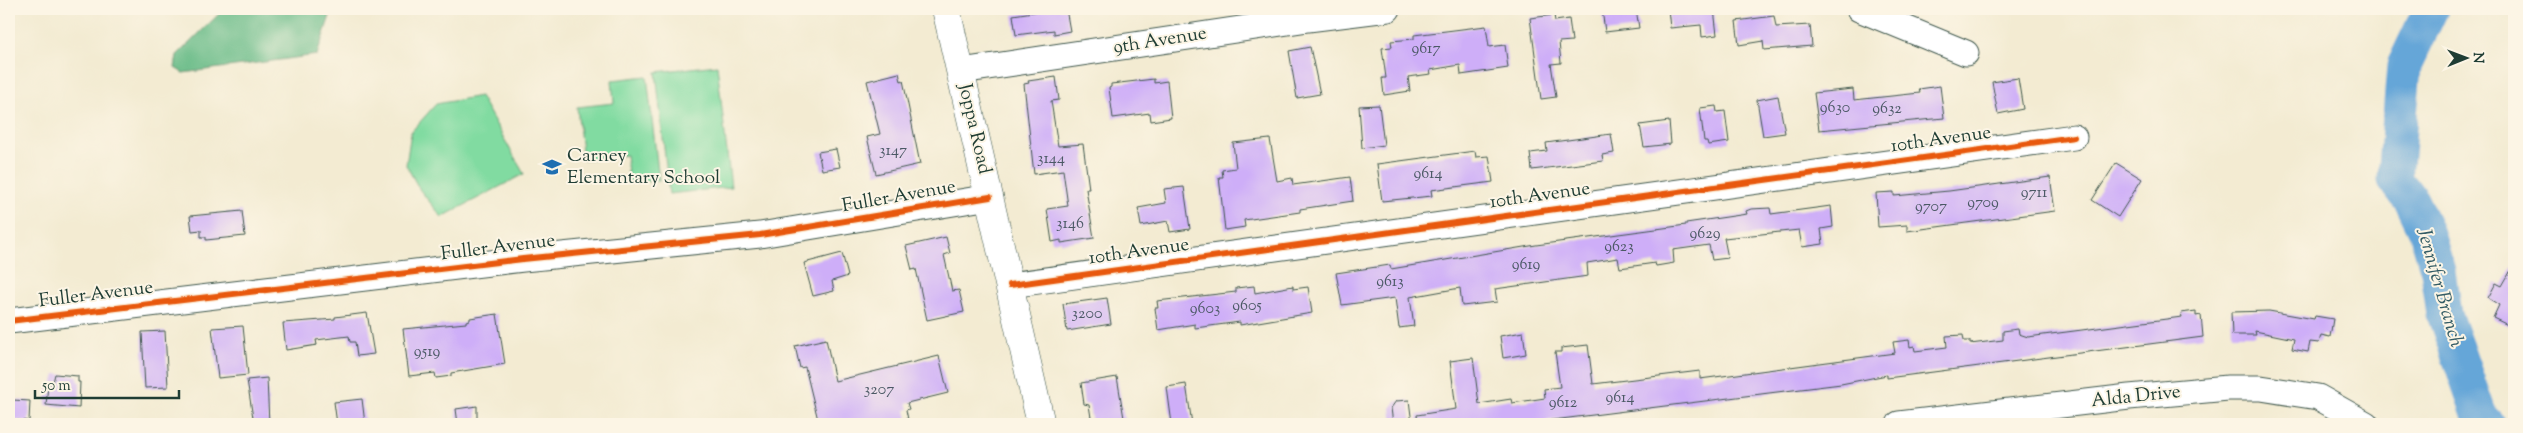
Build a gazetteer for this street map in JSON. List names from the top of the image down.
{
  "streets": {
    "main road": ["Joppa Road"],
    "street": [
      "9th Avenue",
      "10th Avenue",
      "Fuller Avenue",
      "Alda Drive"
    ]
  },
  "crossings": [
    ["9th Avenue", "Joppa Road"],
    ["Joppa Road", "10th Avenue"],
    ["Joppa Road", "Fuller Avenue"]
  ],
  "water": ["Jennifer Branch"],
  "places": {
    "school or university": ["Carney Elementary School"]
  },
  "house_numbers": [
    "9617",
    "9630",
    "9632",
    "3147",
    "3144",
    "9614",
    "9711",
    "9709",
    "9707",
    "3146",
    "9629",
    "9623",
    "9619",
    "9613",
    "9605",
    "9603",
    "3200",
    "9519",
    "3207",
    "9614",
    "9612"
  ],
  "scale_bar": "50 m",
  "north": "right"
}
